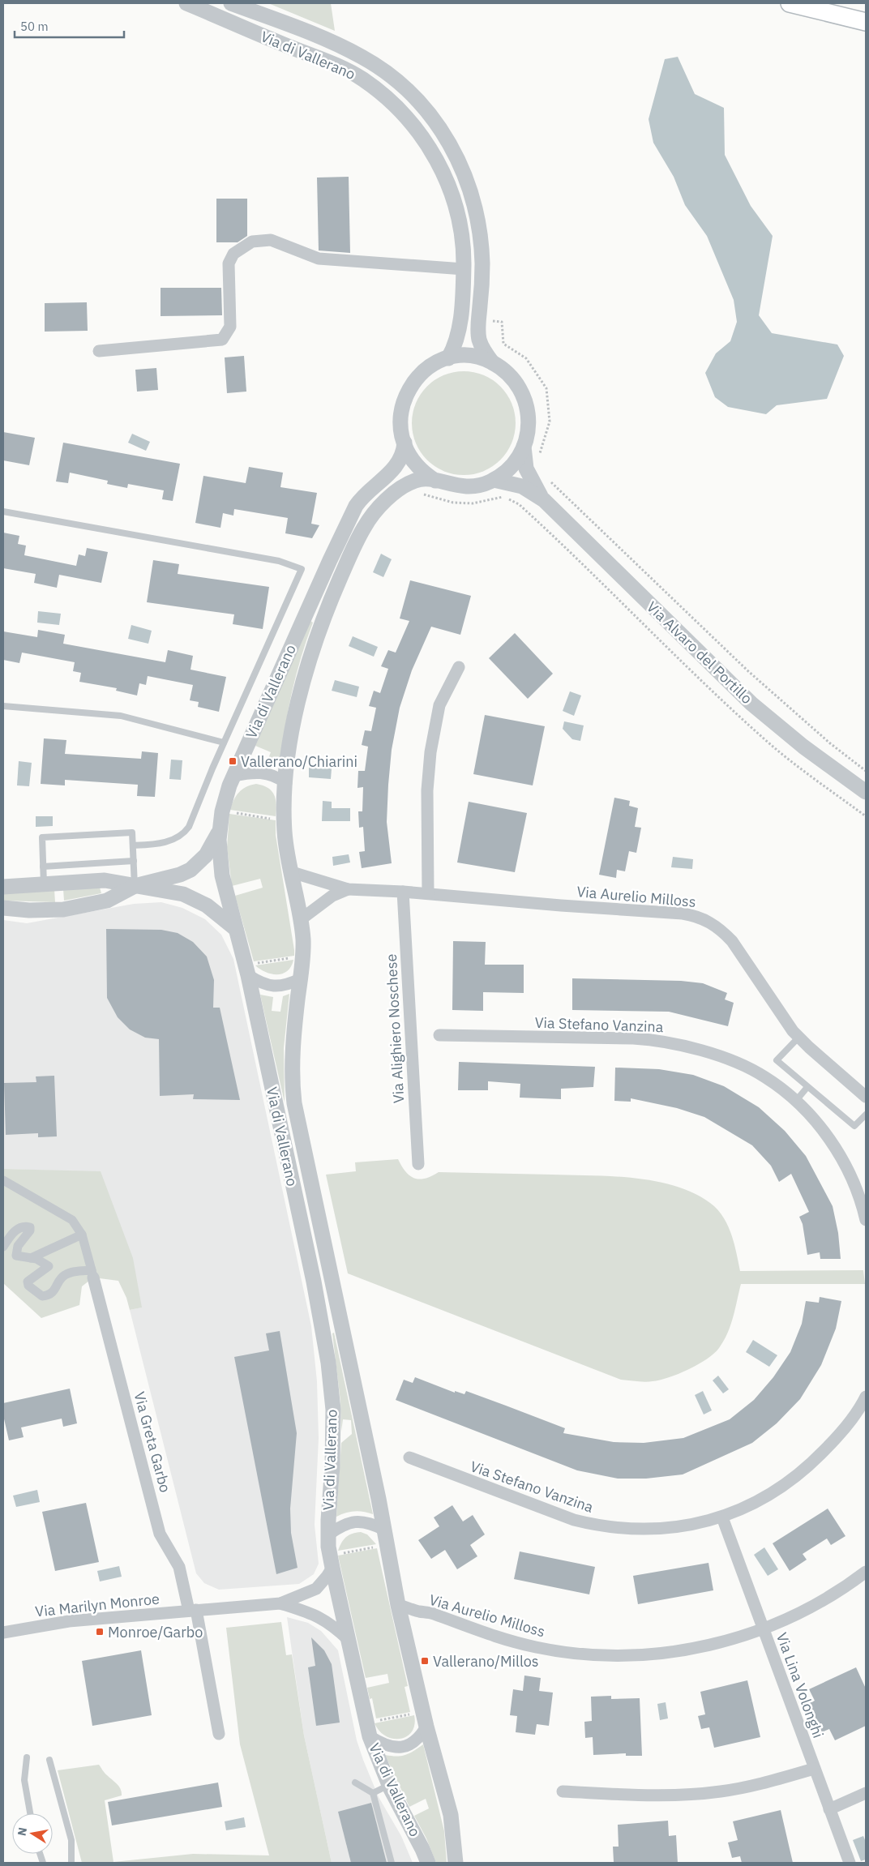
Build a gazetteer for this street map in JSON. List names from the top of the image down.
{
  "streets": {
    "street": [
      "Via di Vallerano",
      "Via Alvaro del Portillo",
      "Via Aurelio Milloss",
      "Via Stefano Vanzina",
      "Via Alighiero Noschese",
      "Via Greta Garbo",
      "Via Marilyn Monroe",
      "Via Lina Volonghi"
    ]
  },
  "crossings": [
    ["Via di Vallerano", "Via Alvaro del Portillo"],
    ["Via di Vallerano", "Via Aurelio Milloss"],
    ["Via di Vallerano", "Via Marilyn Monroe"],
    ["Via Aurelio Milloss", "Via Alighiero Noschese"],
    ["Via Aurelio Milloss", "Via Lina Volonghi"],
    ["Via Stefano Vanzina", "Via Lina Volonghi"],
    ["Via Greta Garbo", "Via Marilyn Monroe"]
  ],
  "places": {
    "transit": ["Vallerano/Chiarini", "Monroe/Garbo", "Vallerano/Millos"]
  },
  "scale_bar": "50 m",
  "north": "left"
}
